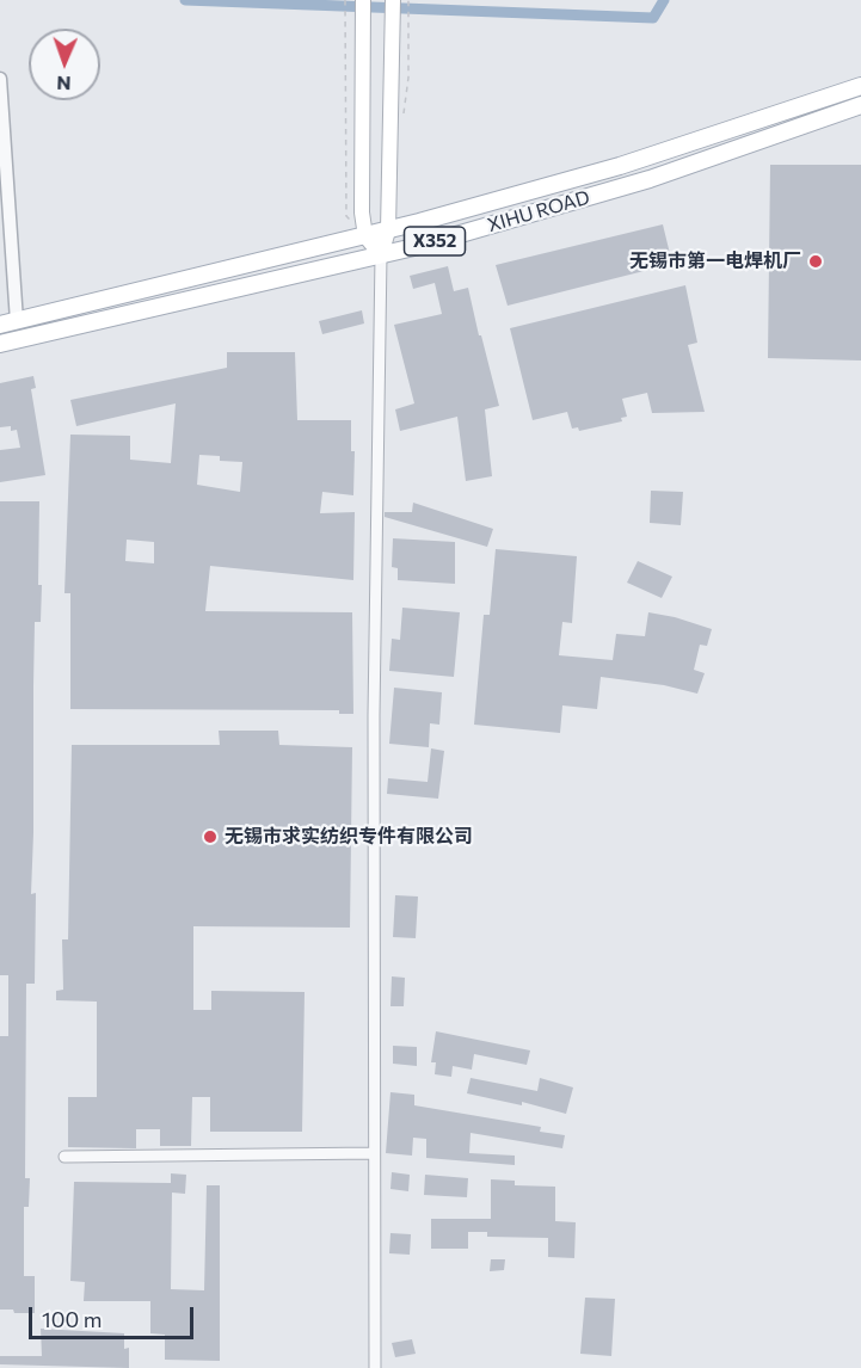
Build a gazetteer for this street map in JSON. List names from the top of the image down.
{
  "streets": {
    "main road": ["XIHU ROAD", "X352"]
  },
  "places": ["无锡市第一电焊机厂", "无锡市求实纺织专件有限公司"],
  "scale_bar": "100 m",
  "north": "bottom"
}
